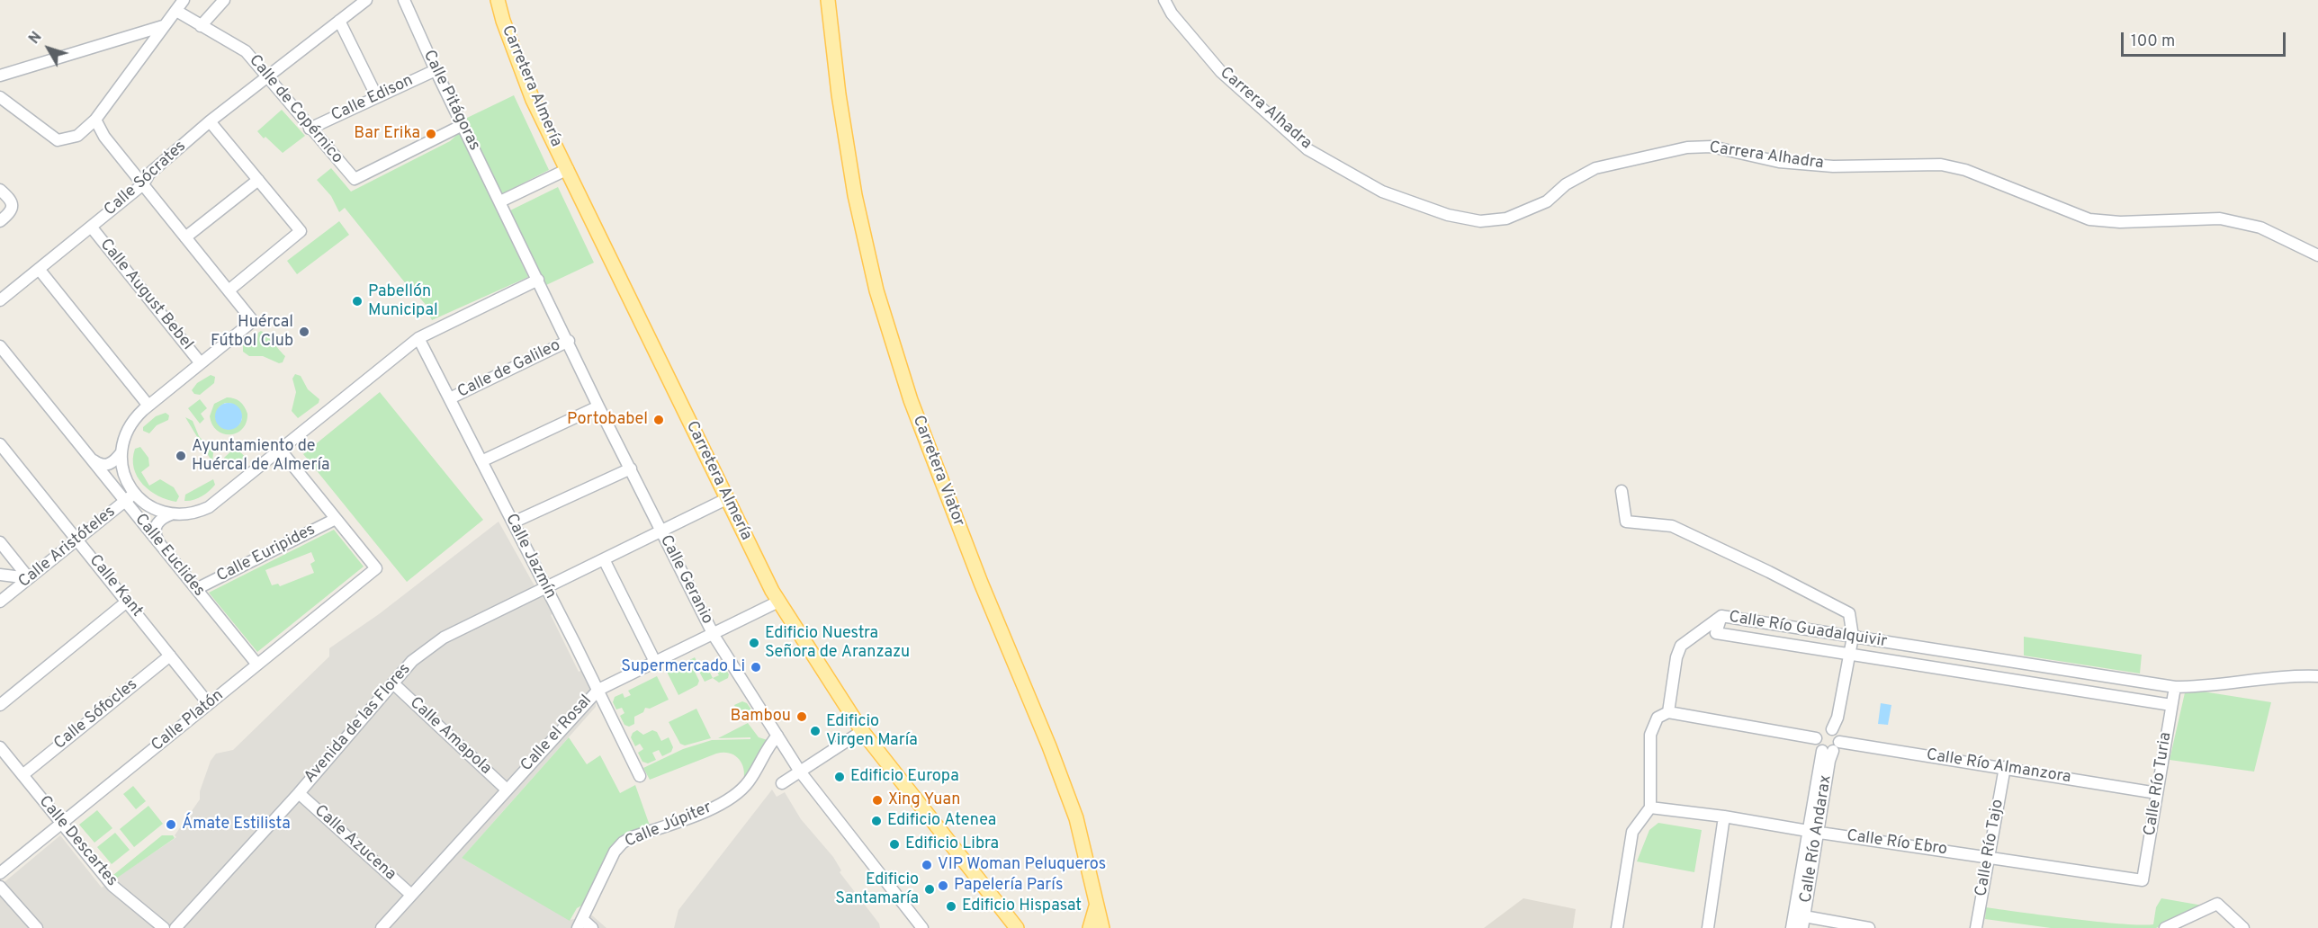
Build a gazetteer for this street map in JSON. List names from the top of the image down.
{
  "streets": {
    "main road": ["Carretera Almería", "Carretera Viator"],
    "street": [
      "Calle Edison",
      "Calle Pitágoras",
      "Carrera Alhadra",
      "Calle de Copérnico",
      "Calle Sócrates",
      "Calle August Bebel",
      "Calle de Galileo",
      "Calle Aristóteles",
      "Calle Euripides",
      "Calle Euclides",
      "Calle Jazmín",
      "Calle Geranio",
      "Calle Kant",
      "Calle Río Guadalquivir",
      "Calle Sófocles",
      "Calle Platón",
      "Avenida de las Flores",
      "Calle el Rosal",
      "Calle Amapola",
      "Calle Río Almanzora",
      "Calle Río Turia",
      "Calle Júpiter",
      "Calle Río Andarax",
      "Calle Descartes",
      "Calle Azucena",
      "Calle Río Ebro",
      "Calle Río Tajo"
    ]
  },
  "crossings": [
    ["Carretera Almería", "Avenida de las Flores"],
    ["Carretera Almería", "Calle el Rosal"],
    ["Calle Edison", "Calle Pitágoras"],
    ["Calle Edison", "Calle de Copérnico"],
    ["Calle Pitágoras", "Calle de Copérnico"],
    ["Calle Pitágoras", "Calle Geranio"],
    ["Calle de Copérnico", "Calle Sócrates"],
    ["Calle Sócrates", "Calle August Bebel"],
    ["Calle de Galileo", "Calle Jazmín"],
    ["Calle de Galileo", "Calle Geranio"],
    ["Calle Aristóteles", "Calle Euclides"],
    ["Calle Aristóteles", "Calle Kant"],
    ["Calle Euripides", "Calle Euclides"],
    ["Calle Euripides", "Calle Platón"],
    ["Calle Euclides", "Calle Platón"],
    ["Calle Jazmín", "Avenida de las Flores"],
    ["Calle Jazmín", "Calle el Rosal"],
    ["Calle Geranio", "Avenida de las Flores"],
    ["Calle Geranio", "Calle el Rosal"],
    ["Calle Geranio", "Calle Júpiter"],
    ["Calle Kant", "Calle Sófocles"],
    ["Calle Kant", "Calle Platón"],
    ["Calle Río Guadalquivir", "Calle Río Turia"],
    ["Calle Sófocles", "Calle Descartes"],
    ["Calle Platón", "Calle Descartes"],
    ["Avenida de las Flores", "Calle Amapola"],
    ["Avenida de las Flores", "Calle Azucena"],
    ["Calle el Rosal", "Calle Amapola"],
    ["Calle el Rosal", "Calle Azucena"],
    ["Calle Río Almanzora", "Calle Río Turia"],
    ["Calle Río Almanzora", "Calle Río Andarax"],
    ["Calle Río Almanzora", "Calle Río Tajo"],
    ["Calle Río Turia", "Calle Río Ebro"],
    ["Calle Río Andarax", "Calle Río Ebro"],
    ["Calle Río Ebro", "Calle Río Tajo"]
  ],
  "places": [
    "Bar Erika",
    "Pabellón Municipal",
    "Huércal Fútbol Club",
    "Portobabel",
    "Ayuntamiento de Huércal de Almería",
    "Edificio Nuestra Señora de Aranzazu",
    "Supermercado Li",
    "Bambou",
    "Edificio Virgen María",
    "Edificio Europa",
    "Xing Yuan",
    "Edificio Atenea",
    "Ámate Estilista",
    "Edificio Libra",
    "VIP Woman Peluqueros",
    "Papelería París",
    "Edificio Santamaría",
    "Edificio Hispasat"
  ],
  "scale_bar": "100 m",
  "north": "top left"
}
